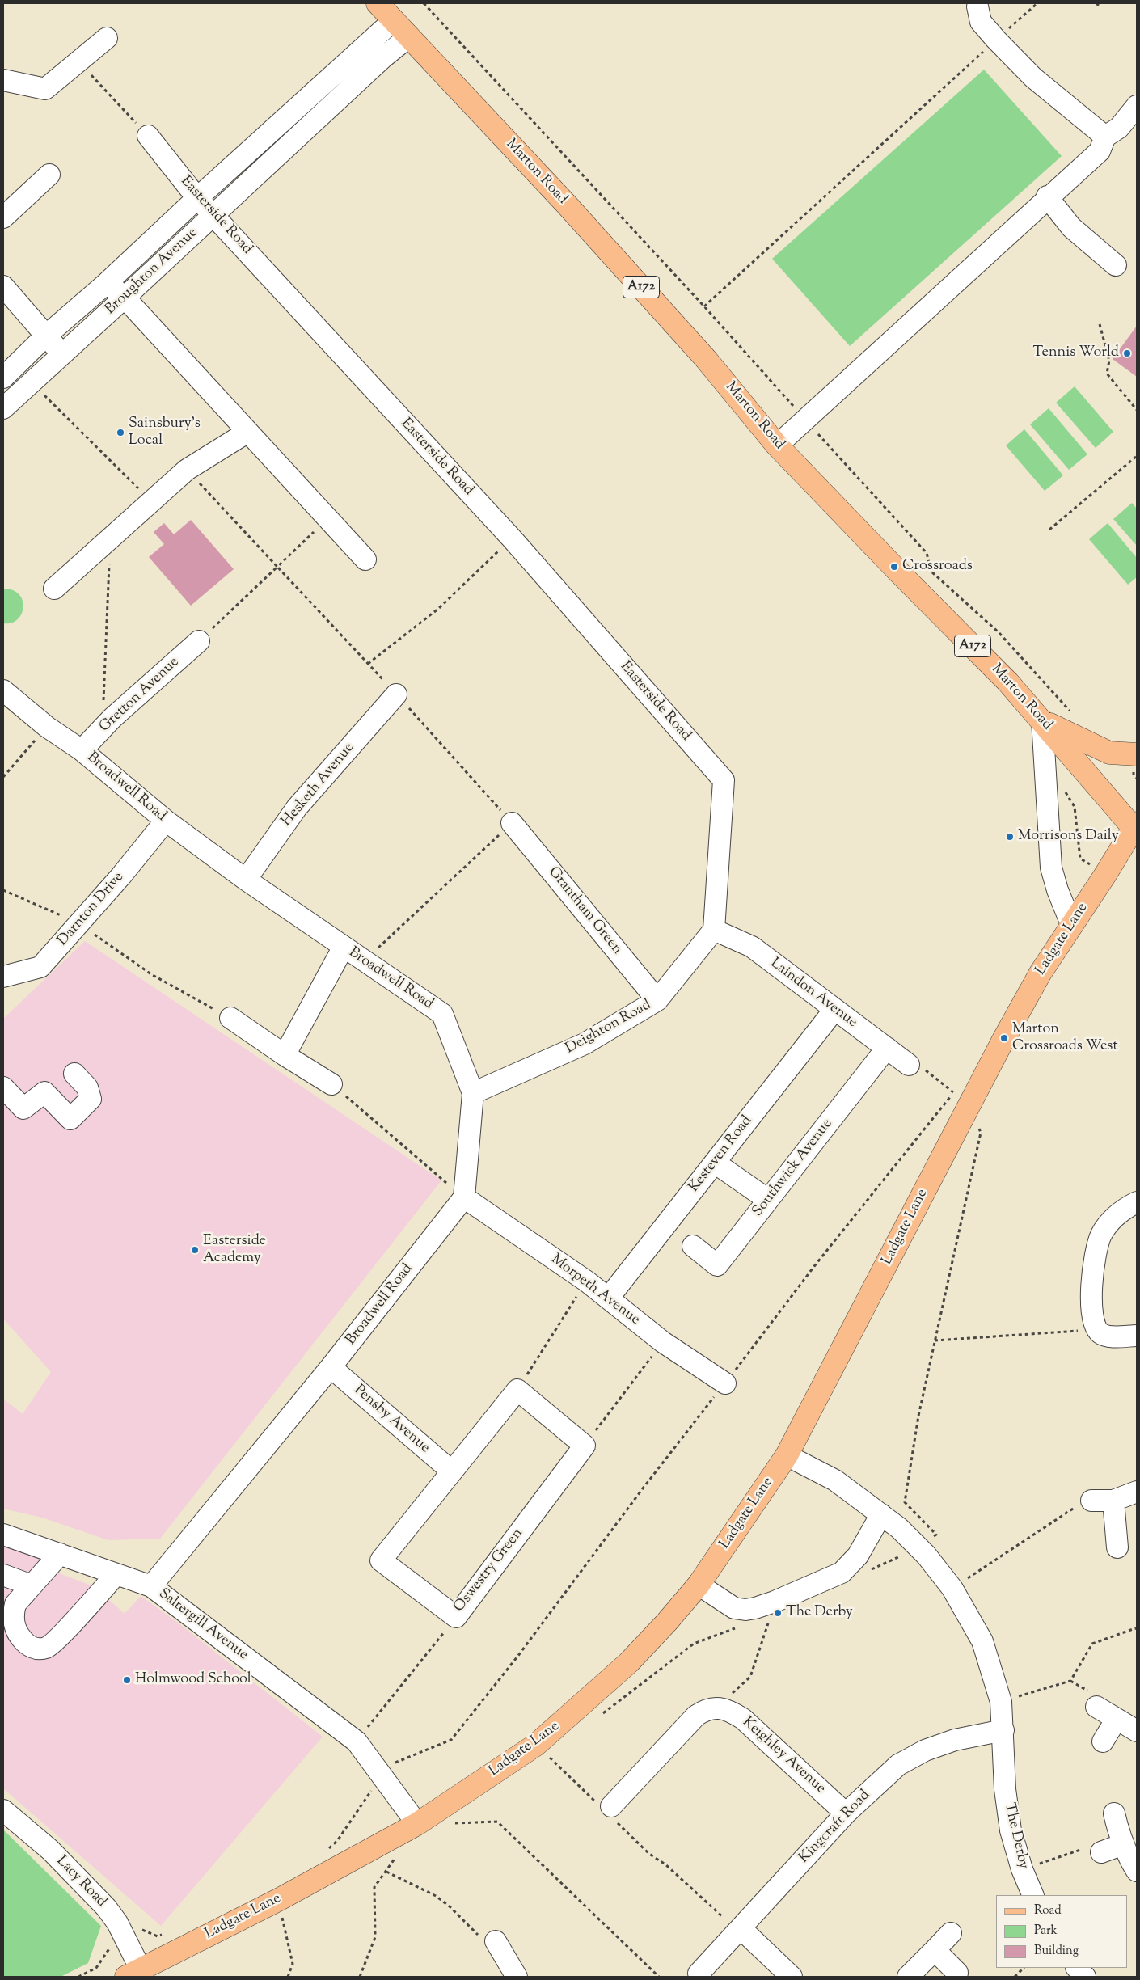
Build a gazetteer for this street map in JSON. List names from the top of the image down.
{
  "streets": {
    "main road": ["Marton Road", "A172", "Ladgate Lane"],
    "street": [
      "Easterside Road",
      "Broughton Avenue",
      "Gretton Avenue",
      "Hesketh Avenue",
      "Broadwell Road",
      "Darnton Drive",
      "Grantham Green",
      "Laindon Avenue",
      "Deighton Road",
      "Kesteven Road",
      "Southwick Avenue",
      "Morpeth Avenue",
      "Pensby Avenue",
      "Oswestry Green",
      "Saltergill Avenue",
      "Keighley Avenue",
      "Kingcraft Road",
      "The Derby",
      "Lacy Road"
    ]
  },
  "crossings": [
    ["Marton Road", "Broughton Avenue"],
    ["Marton Road", "A172"],
    ["Marton Road", "Ladgate Lane"],
    ["Easterside Road", "Broughton Avenue"],
    ["Easterside Road", "Laindon Avenue"],
    ["Easterside Road", "Deighton Road"],
    ["Gretton Avenue", "Broadwell Road"],
    ["Hesketh Avenue", "Broadwell Road"],
    ["Broadwell Road", "Darnton Drive"],
    ["Broadwell Road", "Deighton Road"],
    ["Broadwell Road", "Morpeth Avenue"],
    ["Broadwell Road", "Pensby Avenue"],
    ["Broadwell Road", "Saltergill Avenue"],
    ["Grantham Green", "Deighton Road"],
    ["Ladgate Lane", "Saltergill Avenue"],
    ["Ladgate Lane", "The Derby"],
    ["Ladgate Lane", "Lacy Road"],
    ["Laindon Avenue", "Deighton Road"],
    ["Laindon Avenue", "Kesteven Road"],
    ["Laindon Avenue", "Southwick Avenue"],
    ["Kesteven Road", "Morpeth Avenue"],
    ["Pensby Avenue", "Oswestry Green"],
    ["Keighley Avenue", "Kingcraft Road"],
    ["Kingcraft Road", "The Derby"]
  ],
  "places": [
    "Tennis World",
    "Sainsbury's Local",
    "Crossroads",
    "Morrisons Daily",
    "Marton Crossroads West",
    "Easterside Academy",
    "The Derby",
    "Holmwood School"
  ],
  "legend": ["Road", "Park", "Building"]
}
